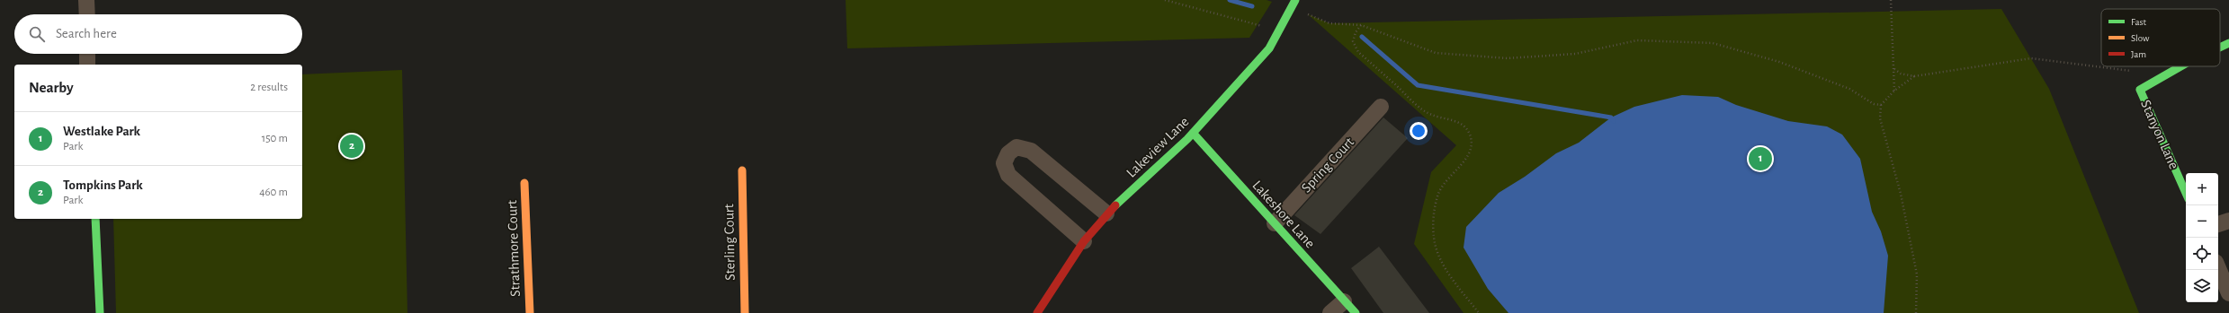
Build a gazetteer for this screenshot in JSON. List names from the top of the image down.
{
  "streets": {
    "street": [
      "Stanyon Lane",
      "Lakeview Lane",
      "Spring Court",
      "Lakeshore Lane",
      "Sterling Court",
      "Strathmore Court"
    ]
  },
  "crossings": [
    ["Lakeview Lane", "Lakeshore Lane"],
    ["Spring Court", "Lakeshore Lane"]
  ],
  "legend": ["Fast", "Slow", "Jam"],
  "page": {
    "search": "Search here",
    "heading": ["Nearby", "2 results"],
    "list": [
      {
        "mark": "1",
        "name": "Westlake Park",
        "note": "Park",
        "value": "150 m"
      },
      {
        "mark": "2",
        "name": "Tompkins Park",
        "note": "Park",
        "value": "460 m"
      }
    ],
    "pins": ["2", "1"],
    "map_buttons": ["+", "−"]
  }
}
